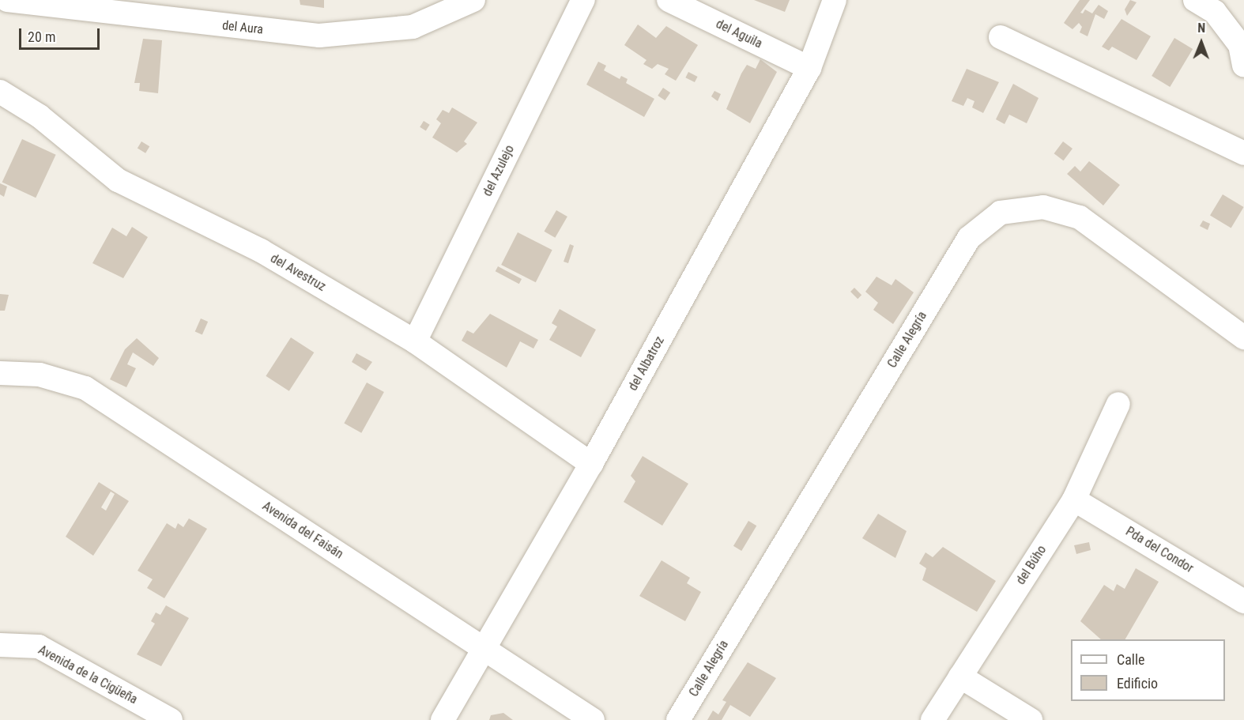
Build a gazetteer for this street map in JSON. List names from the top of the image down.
{
  "streets": {
    "street": [
      "del Aura",
      "del Aguila",
      "del Azulejo",
      "del Avestruz",
      "Calle Alegría",
      "del Albatroz",
      "Avenida del Faisán",
      "Pda del Condor",
      "del Búho",
      "Avenida de la Cigüeña"
    ]
  },
  "crossings": [
    ["del Aguila", "del Albatroz"],
    ["del Azulejo", "del Avestruz"],
    ["del Avestruz", "del Albatroz"],
    ["del Albatroz", "Avenida del Faisán"],
    ["Pda del Condor", "del Búho"]
  ],
  "legend": ["Calle", "Edificio"],
  "scale_bar": "20 m",
  "north": "top"
}
